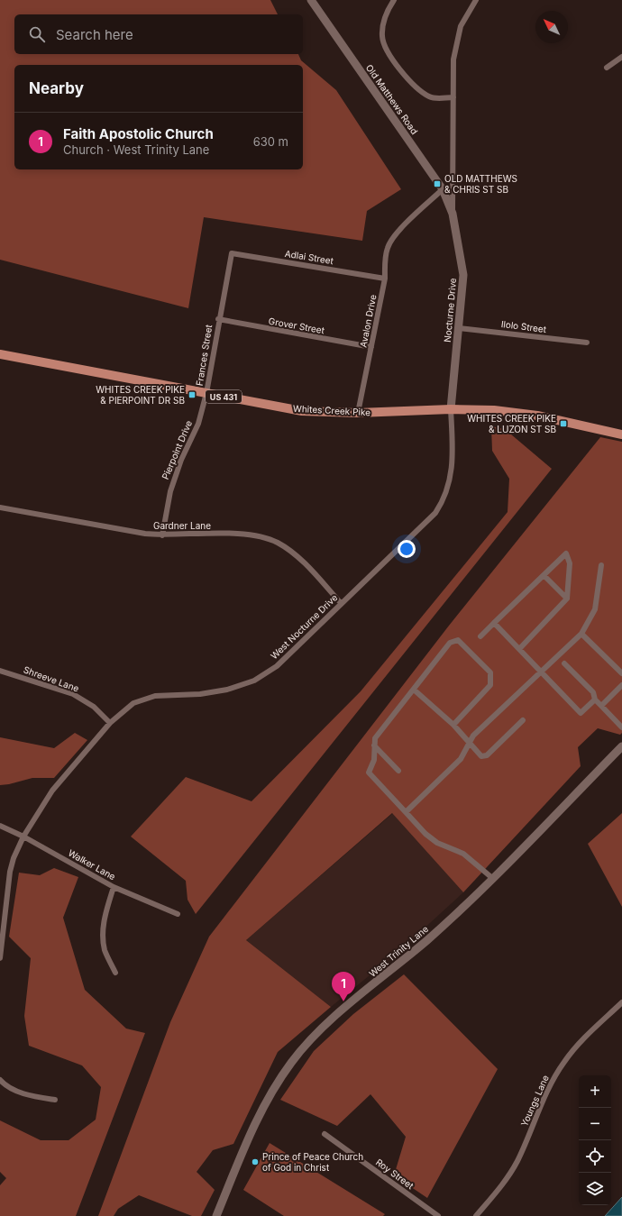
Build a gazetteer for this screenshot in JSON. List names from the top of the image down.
{
  "streets": {
    "main road": [
      "Old Matthews Road",
      "Nocturne Drive",
      "US 431",
      "Whites Creek Pike",
      "West Trinity Lane"
    ],
    "street": [
      "Adlai Street",
      "Avalon Drive",
      "Grover Street",
      "Ilolo Street",
      "Frances Street",
      "Pierpoint Drive",
      "Gardner Lane",
      "West Nocturne Drive",
      "Shreeve Lane",
      "Walker Lane",
      "Youngs Lane",
      "Roy Street"
    ]
  },
  "crossings": [
    ["Old Matthews Road", "Nocturne Drive"],
    ["Old Matthews Road", "Avalon Drive"],
    ["Adlai Street", "Avalon Drive"],
    ["Adlai Street", "Frances Street"],
    ["Nocturne Drive", "Ilolo Street"],
    ["Nocturne Drive", "Whites Creek Pike"],
    ["Nocturne Drive", "West Nocturne Drive"],
    ["Avalon Drive", "Grover Street"],
    ["Avalon Drive", "Whites Creek Pike"],
    ["Grover Street", "Frances Street"],
    ["Frances Street", "Whites Creek Pike"],
    ["Frances Street", "Pierpoint Drive"],
    ["Whites Creek Pike", "Pierpoint Drive"],
    ["Whites Creek Pike", "West Nocturne Drive"],
    ["Pierpoint Drive", "Gardner Lane"],
    ["Gardner Lane", "West Nocturne Drive"],
    ["West Nocturne Drive", "Shreeve Lane"],
    ["West Nocturne Drive", "Walker Lane"]
  ],
  "places": {
    "transit": ["OLD MATTHEWS & CHRIS ST SB", "WHITES CREEK PIKE & PIERPOINT DR SB", "WHITES CREEK PIKE & LUZON ST SB"],
    "other": ["Prince of Peace Church of God in Christ"]
  },
  "north": "top left",
  "page": {
    "search": "Search here",
    "heading": "Nearby",
    "list": [
      {
        "mark": "1",
        "name": "Faith Apostolic Church",
        "note": "Church · West Trinity Lane",
        "value": "630 m"
      }
    ],
    "pins": "1",
    "map_buttons": ["+", "−"]
  }
}
